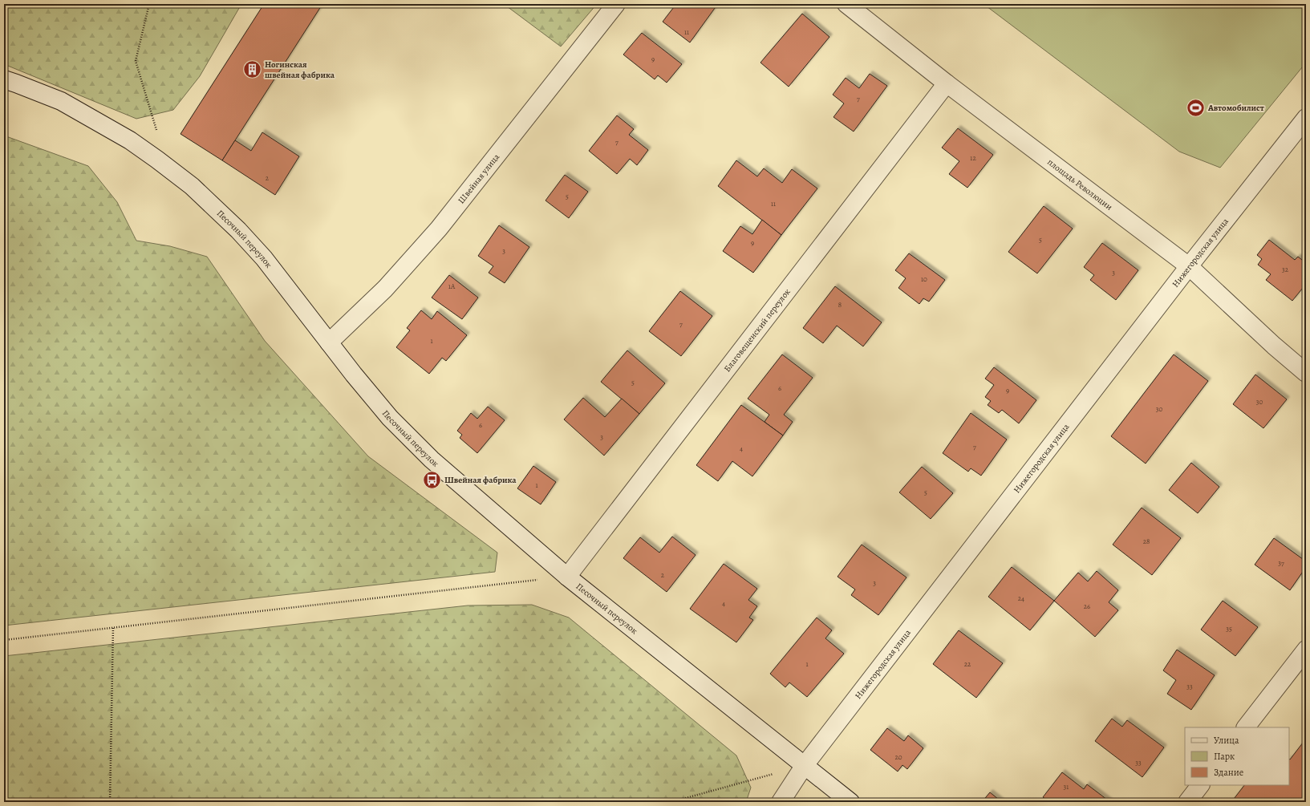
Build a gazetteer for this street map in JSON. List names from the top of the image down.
{
  "streets": {
    "street": [
      "Швейная улица",
      "площадь Революции",
      "Песочный переулок",
      "Нижегородская улица",
      "Благовещенский переулок"
    ]
  },
  "crossings": [
    ["Швейная улица", "Песочный переулок"],
    ["площадь Революции", "Нижегородская улица"],
    ["площадь Революции", "Благовещенский переулок"],
    ["Песочный переулок", "Нижегородская улица"],
    ["Песочный переулок", "Благовещенский переулок"]
  ],
  "places": {
    "building": ["Ногинская швейная фабрика"],
    "sports": ["Автомобилист"],
    "bus stop": ["Швейная фабрика"]
  },
  "house_numbers": [
    "11",
    "9",
    "7",
    "7",
    "12",
    "2",
    "5",
    "11",
    "5",
    "9",
    "3",
    "32",
    "3",
    "10",
    "1А",
    "8",
    "7",
    "1",
    "5",
    "6",
    "9",
    "30",
    "30",
    "6",
    "3",
    "7",
    "4",
    "1",
    "5",
    "28",
    "37",
    "2",
    "3",
    "24",
    "4",
    "26",
    "35",
    "1",
    "22",
    "33",
    "20",
    "33",
    "31"
  ],
  "legend": ["Улица", "Парк", "Здание"]
}
